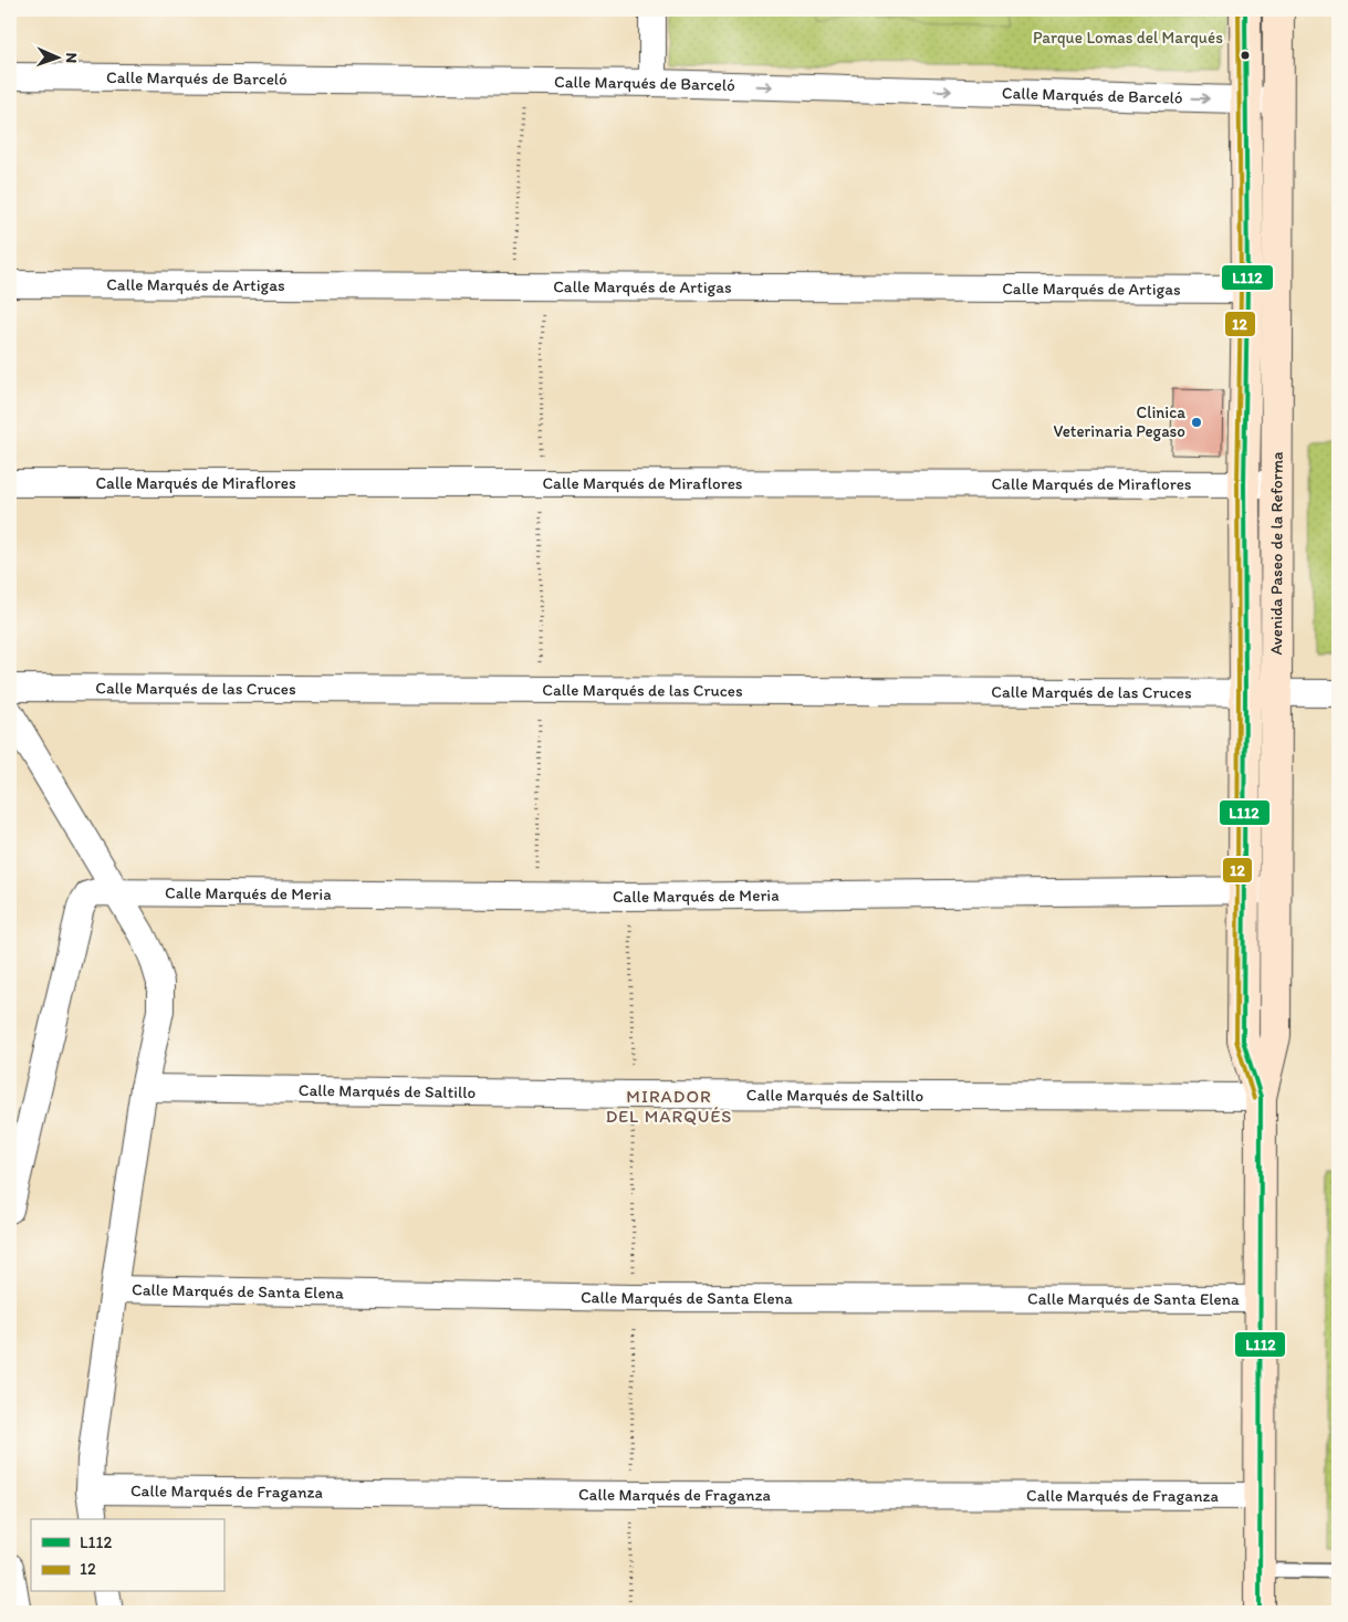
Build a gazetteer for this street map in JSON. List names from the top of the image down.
{
  "streets": {
    "street": [
      "Calle Marqués de Barceló",
      "Calle Marqués de Artigas",
      "Calle Marqués de Miraflores",
      "Avenida Paseo de la Reforma",
      "Calle Marqués de las Cruces",
      "Calle Marqués de Meria",
      "Calle Marqués de Saltillo",
      "Calle Marqués de Santa Elena",
      "Calle Marqués de Fraganza"
    ]
  },
  "crossings": [
    ["Calle Marqués de Barceló", "Avenida Paseo de la Reforma"],
    ["Calle Marqués de Artigas", "Avenida Paseo de la Reforma"],
    ["Calle Marqués de Miraflores", "Avenida Paseo de la Reforma"],
    ["Avenida Paseo de la Reforma", "Calle Marqués de las Cruces"],
    ["Avenida Paseo de la Reforma", "Calle Marqués de Meria"],
    ["Avenida Paseo de la Reforma", "Calle Marqués de Saltillo"],
    ["Avenida Paseo de la Reforma", "Calle Marqués de Santa Elena"],
    ["Avenida Paseo de la Reforma", "Calle Marqués de Fraganza"]
  ],
  "one_way": ["Calle Marqués de Barceló"],
  "districts": ["MIRADOR DEL MARQUÉS"],
  "parks": ["Parque Lomas del Marqués"],
  "places": ["Clinica Veterinaria Pegaso"],
  "lines": ["transit line L112", "transit line 12"],
  "legend": ["L112", "12"],
  "north": "right"
}
